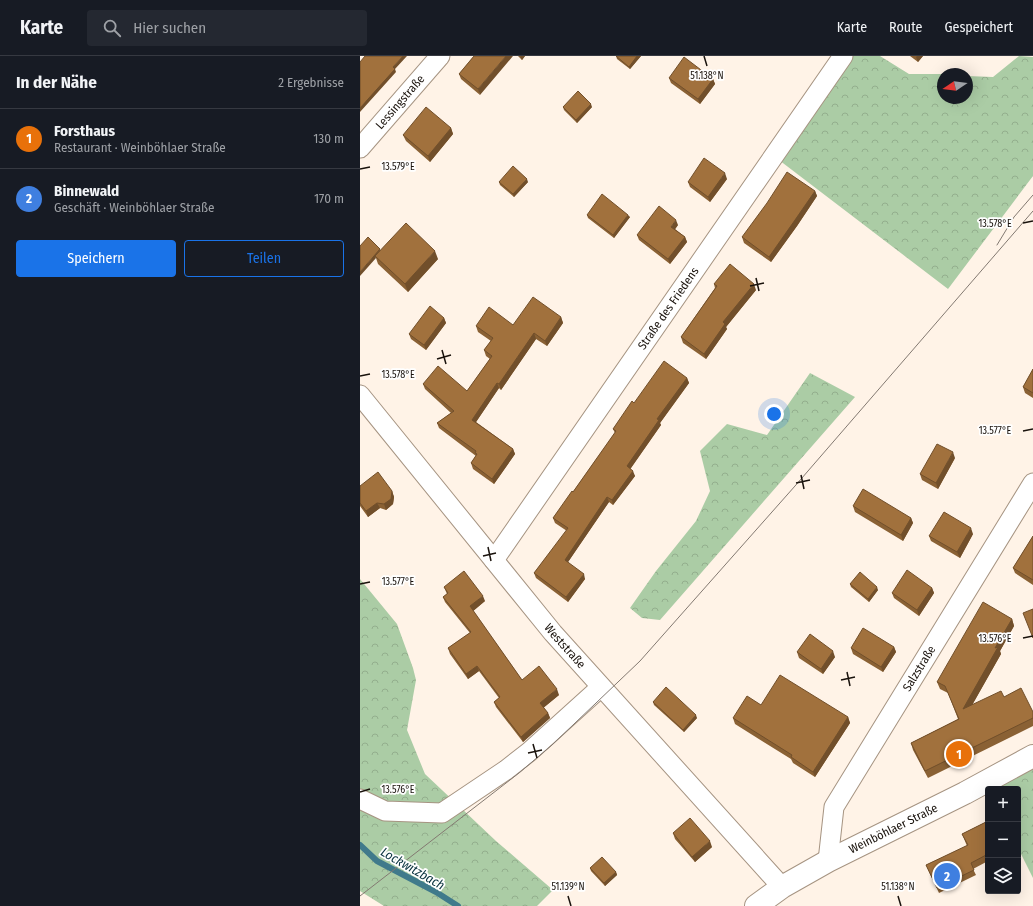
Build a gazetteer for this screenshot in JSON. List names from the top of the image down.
{
  "streets": {
    "main road": ["Weinböhlaer Straße"],
    "street": [
      "Lessingstraße",
      "Straße des Friedens",
      "Weststraße",
      "Salzstraße"
    ]
  },
  "crossings": [
    ["Straße des Friedens", "Weststraße"],
    ["Weststraße", "Weinböhlaer Straße"],
    ["Salzstraße", "Weinböhlaer Straße"]
  ],
  "water": ["Lockwitzbach"],
  "north": "left",
  "page": {
    "header": "Karte",
    "search": "Hier suchen",
    "nav": ["Karte", "Route", "Gespeichert"],
    "heading": ["In der Nähe", "2 Ergebnisse"],
    "list": [
      {
        "mark": "1",
        "name": "Forsthaus",
        "note": "Restaurant · Weinböhlaer Straße",
        "value": "130 m"
      },
      {
        "mark": "2",
        "name": "Binnewald",
        "note": "Geschäft · Weinböhlaer Straße",
        "value": "170 m"
      }
    ],
    "buttons": ["Speichern", "Teilen"],
    "pins": ["1", "2"],
    "map_buttons": ["+", "−"]
  },
  "coordinates": [
    "51.138°N",
    "13.579°E",
    "13.578°E",
    "13.577°E",
    "13.576°E",
    "51.139°N"
  ]
}
